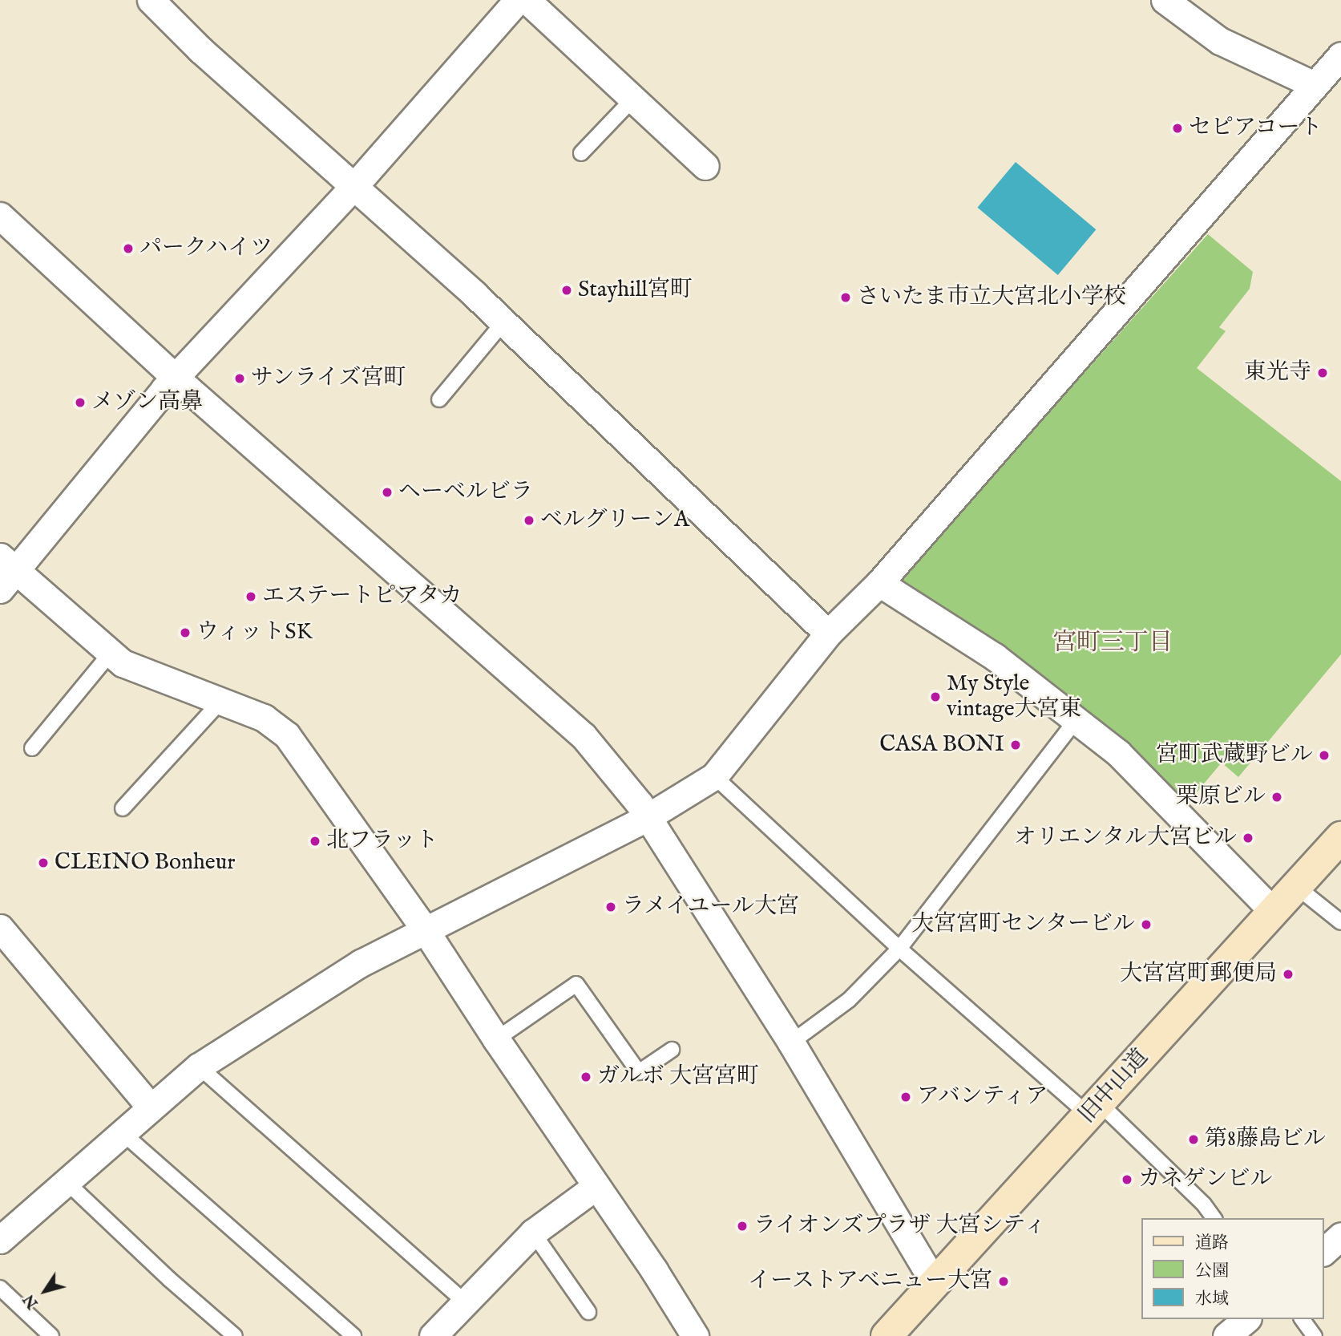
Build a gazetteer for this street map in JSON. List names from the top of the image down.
{
  "streets": {
    "main road": ["旧中山道"]
  },
  "districts": ["宮町三丁目"],
  "places": [
    "セピアコート",
    "パークハイツ",
    "Stayhill宮町",
    "さいたま市立大宮北小学校",
    "東光寺",
    "サンライズ宮町",
    "メゾン高鼻",
    "ヘーベルビラ",
    "ベルグリーンA",
    "エステートピアタカ",
    "ウィットSK",
    "My Style vintage大宮東",
    "CASA BONI",
    "宮町武蔵野ビル",
    "栗原ビル",
    "オリエンタル大宮ビル",
    "北フラット",
    "CLEINO Bonheur",
    "ラメイユール大宮",
    "大宮宮町センタービル",
    "大宮宮町郵便局",
    "ガルボ 大宮宮町",
    "アバンティア",
    "第8藤島ビル",
    "カネゲンビル",
    "ライオンズプラザ 大宮シティ",
    "イーストアベニュー大宮"
  ],
  "legend": ["道路", "公園", "水域"],
  "north": "bottom left"
}
